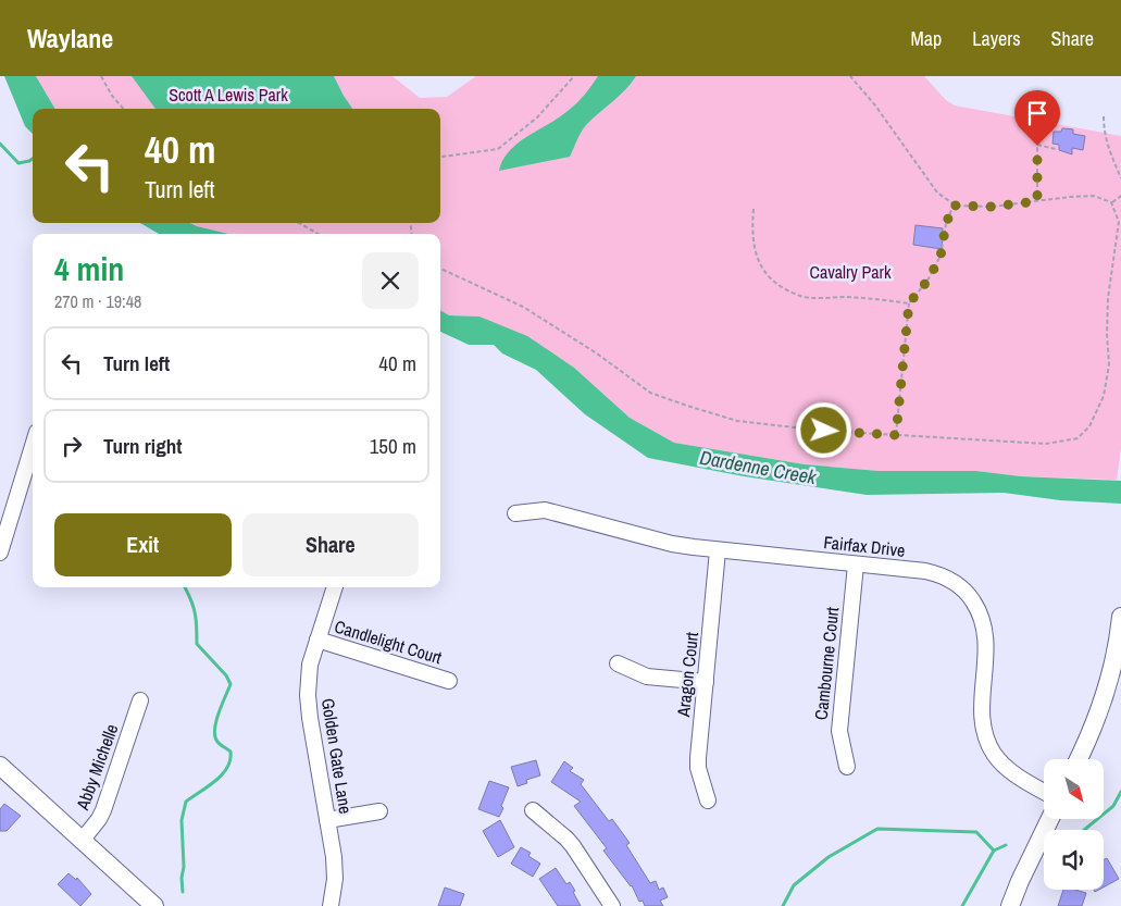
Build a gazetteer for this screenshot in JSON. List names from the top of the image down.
{
  "streets": {
    "street": [
      "Fairfax Drive",
      "Candlelight Court",
      "Cambourne Court",
      "Aragon Court",
      "Golden Gate Lane",
      "Abby Michelle"
    ]
  },
  "crossings": [
    ["Fairfax Drive", "Cambourne Court"],
    ["Fairfax Drive", "Aragon Court"],
    ["Candlelight Court", "Golden Gate Lane"]
  ],
  "water": ["Dardenne Creek"],
  "parks": ["Scott A Lewis Park", "Cavalry Park"],
  "north": "bottom right",
  "page": {
    "header": "Waylane",
    "nav": ["Map", "Layers", "Share"],
    "turn": ["40 m", "Turn left"],
    "heading": ["4 min", "270 m · 19:48"],
    "list": [
      {
        "name": "Turn left",
        "value": "40 m"
      },
      {
        "name": "Turn right",
        "value": "150 m"
      }
    ],
    "buttons": ["Exit", "Share"]
  }
}
